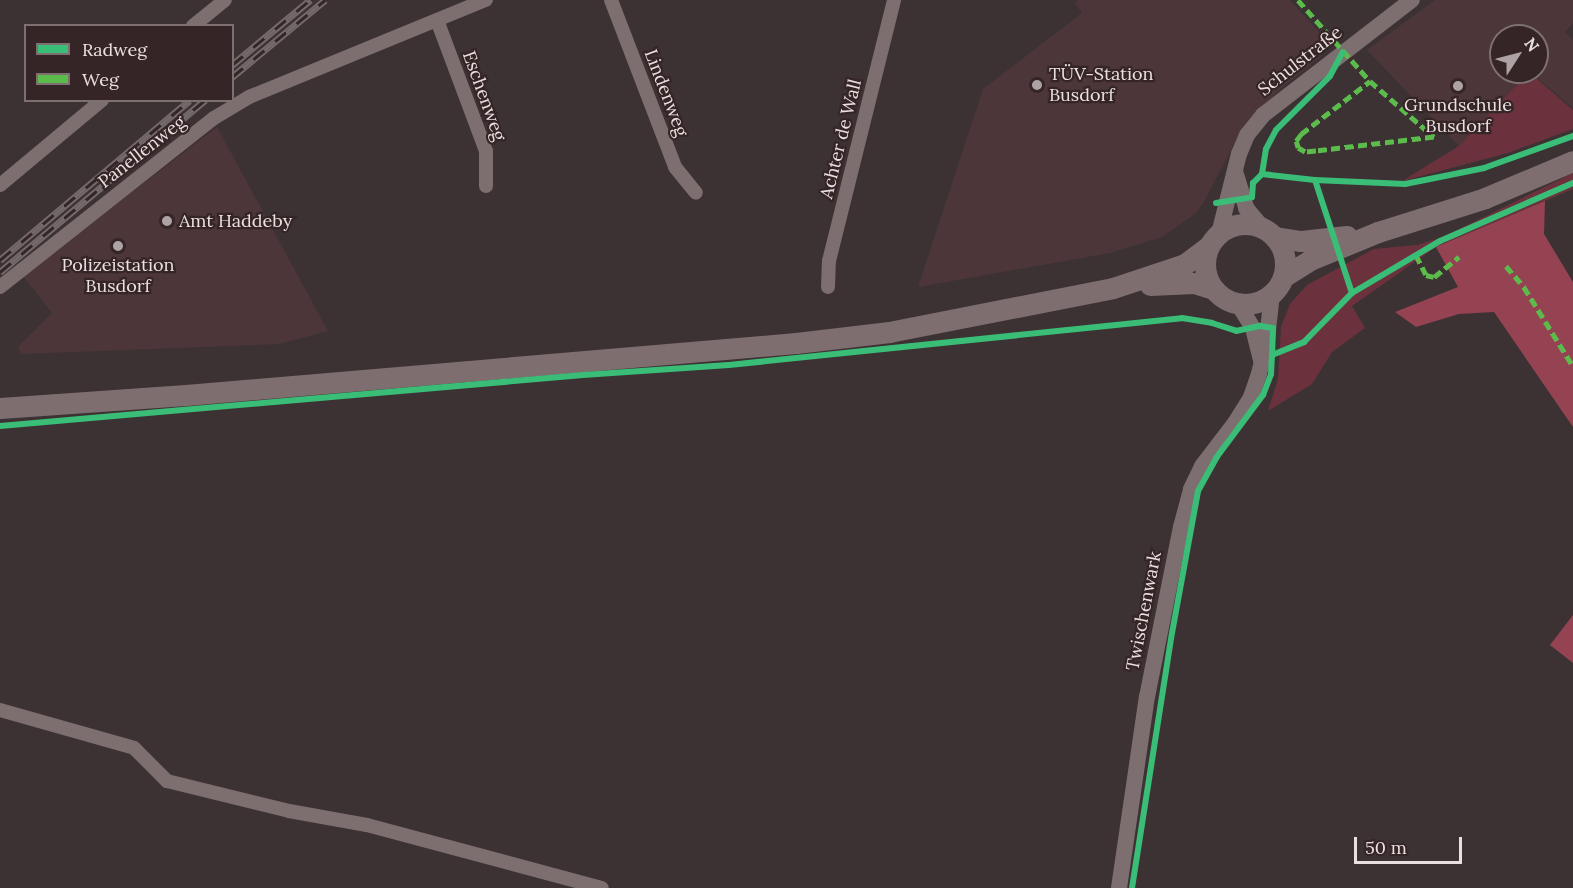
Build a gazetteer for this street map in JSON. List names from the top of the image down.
{
  "streets": {
    "street": [
      "Schulstraße",
      "Lindenweg",
      "Eschenweg",
      "Achter de Wall",
      "Panellenweg",
      "Twischenwark"
    ]
  },
  "crossings": [
    ["Schulstraße", "Twischenwark"],
    ["Eschenweg", "Panellenweg"]
  ],
  "places": [
    "TÜV-Station Busdorf",
    "Grundschule Busdorf",
    "Amt Haddeby",
    "Polizeistation Busdorf"
  ],
  "legend": ["Radweg", "Weg"],
  "scale_bar": "50 m",
  "north": "top right"
}
